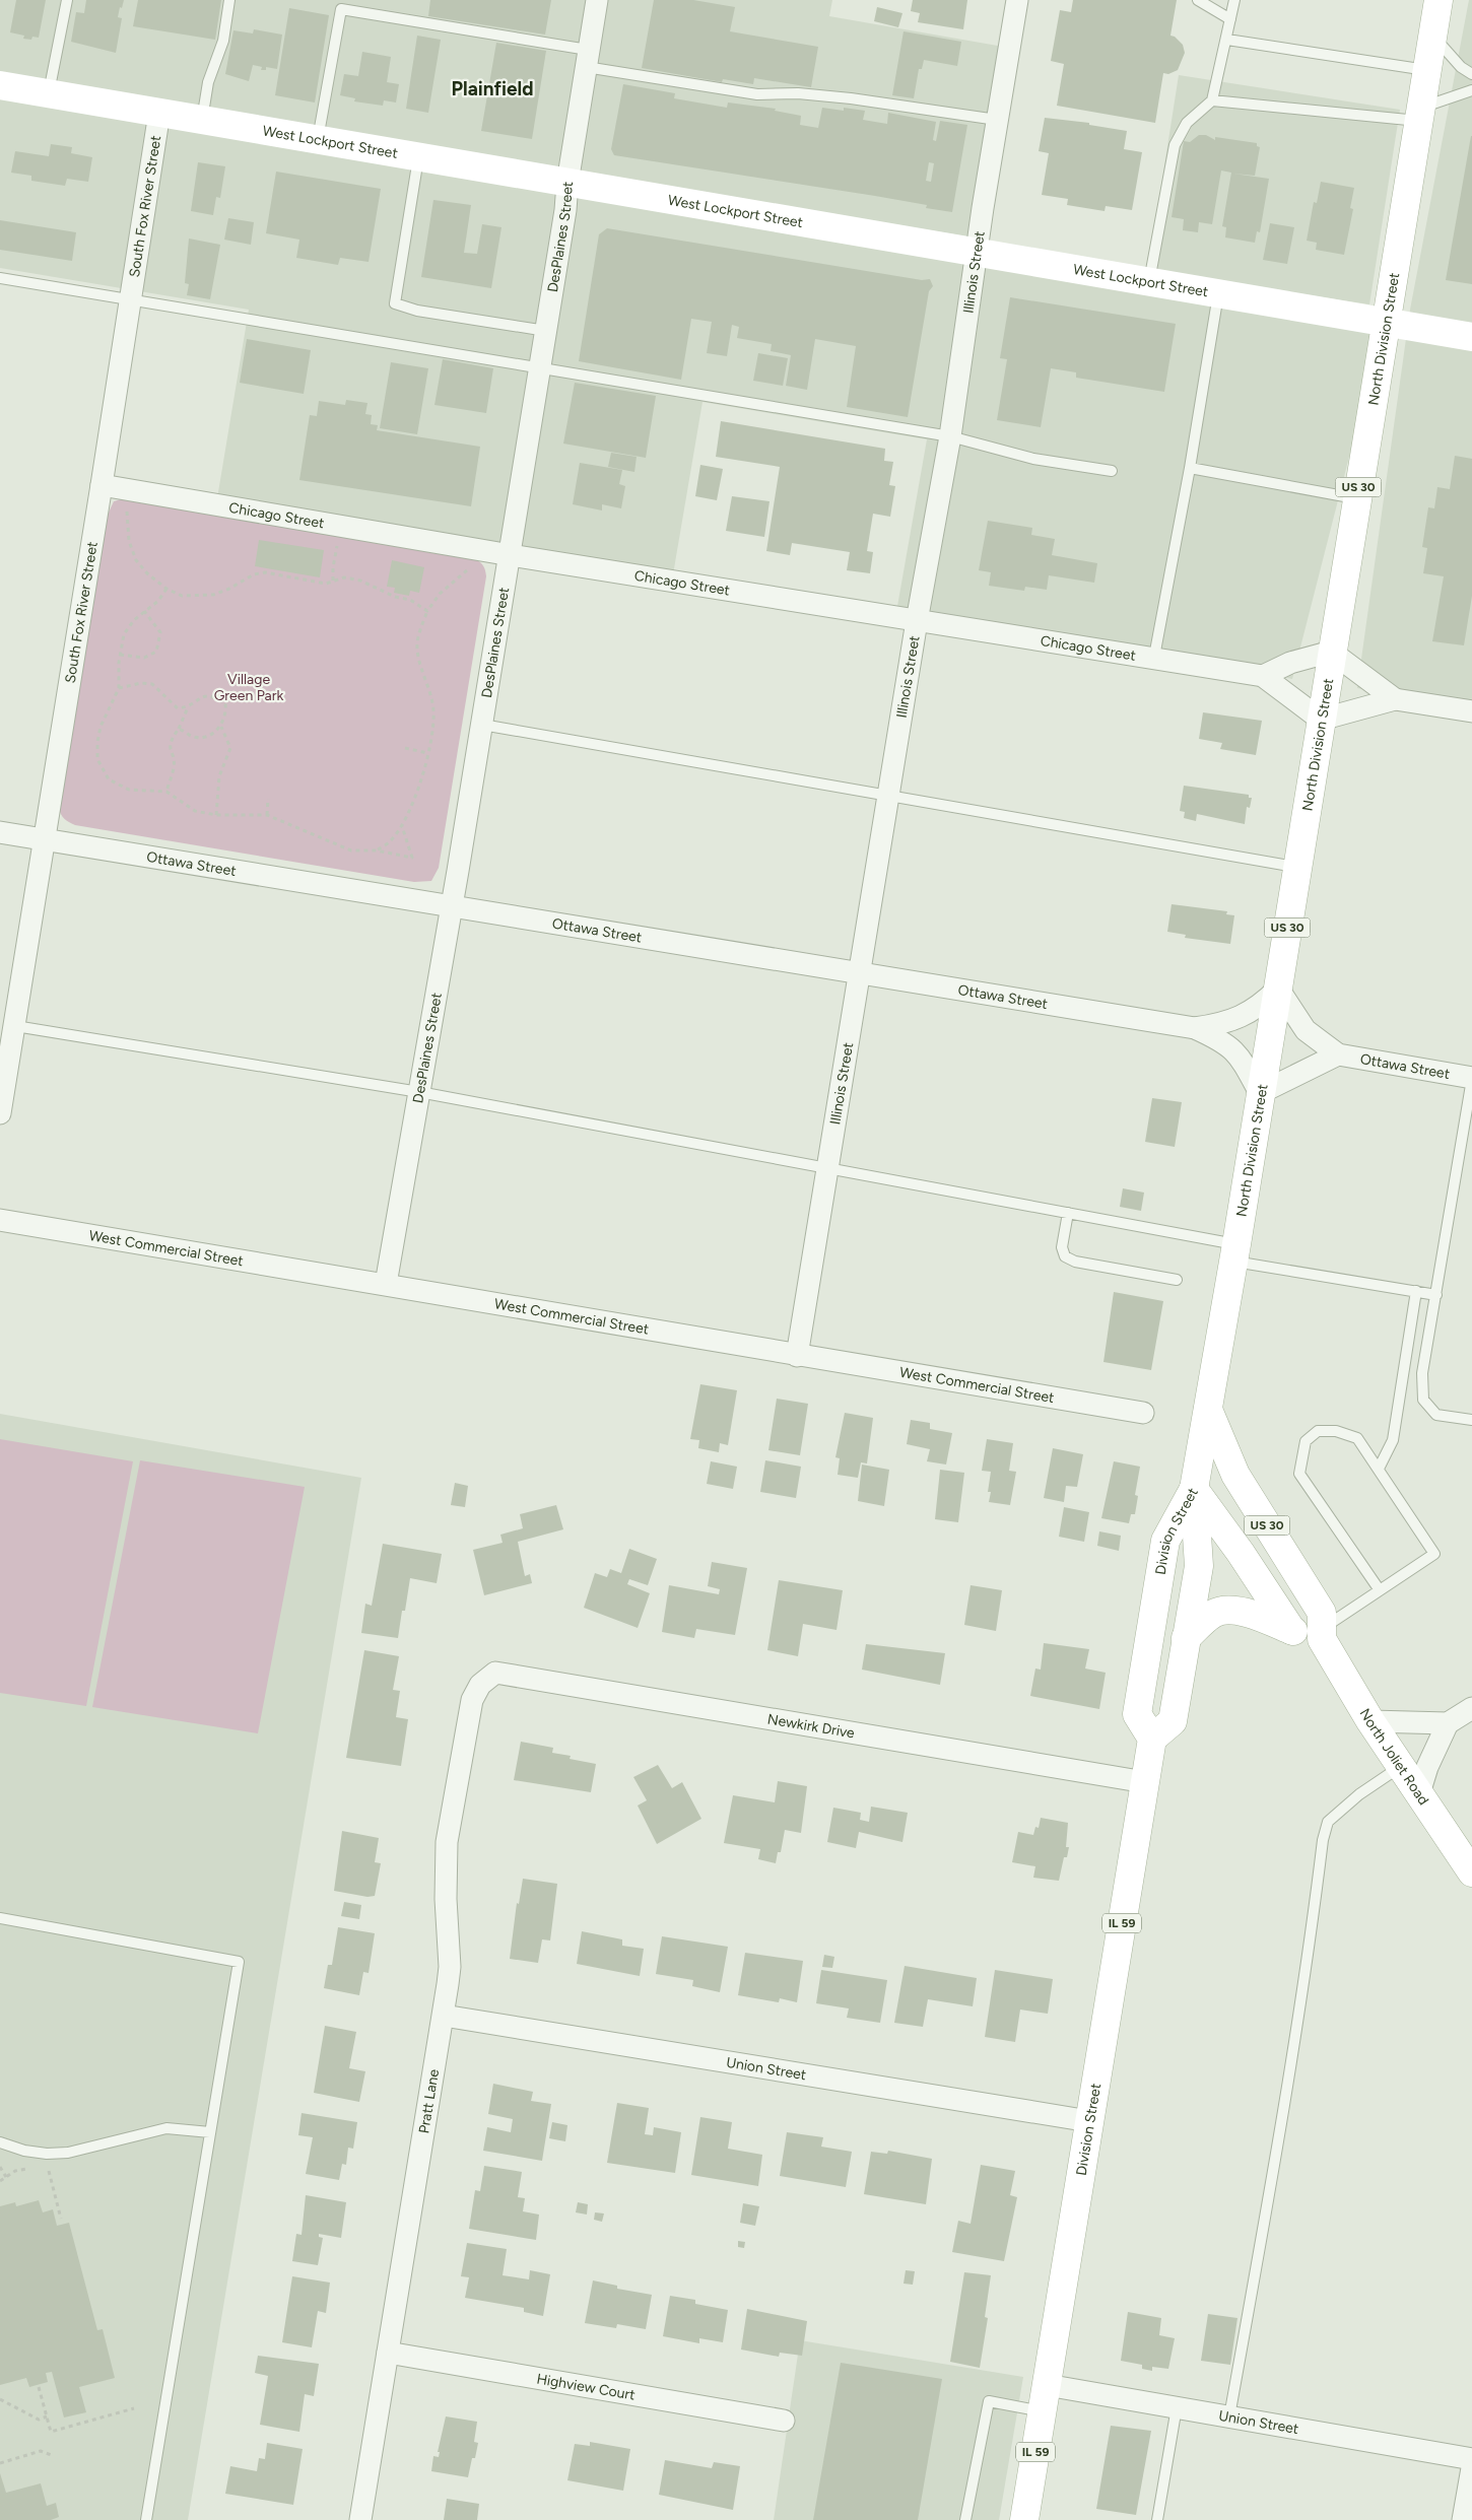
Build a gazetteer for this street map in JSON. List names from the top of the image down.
{
  "streets": {
    "main road": [
      "West Lockport Street",
      "North Division Street",
      "US 30",
      "Division Street",
      "North Joliet Road",
      "IL 59"
    ],
    "street": [
      "South Fox River Street",
      "DesPlaines Street",
      "Illinois Street",
      "Chicago Street",
      "Ottawa Street",
      "West Commercial Street",
      "Newkirk Drive",
      "Union Street",
      "Pratt Lane",
      "Highview Court"
    ]
  },
  "crossings": [
    ["West Lockport Street", "South Fox River Street"],
    ["West Lockport Street", "DesPlaines Street"],
    ["West Lockport Street", "Illinois Street"],
    ["West Lockport Street", "North Division Street"],
    ["South Fox River Street", "Chicago Street"],
    ["South Fox River Street", "Ottawa Street"],
    ["DesPlaines Street", "Chicago Street"],
    ["DesPlaines Street", "Ottawa Street"],
    ["DesPlaines Street", "West Commercial Street"],
    ["Illinois Street", "Chicago Street"],
    ["Illinois Street", "Ottawa Street"],
    ["Illinois Street", "West Commercial Street"],
    ["North Division Street", "US 30"],
    ["North Division Street", "Chicago Street"],
    ["North Division Street", "Ottawa Street"],
    ["North Division Street", "Division Street"],
    ["North Division Street", "North Joliet Road"],
    ["US 30", "Division Street"],
    ["Division Street", "Newkirk Drive"],
    ["Division Street", "Union Street"],
    ["Newkirk Drive", "Pratt Lane"],
    ["Union Street", "Pratt Lane"],
    ["Pratt Lane", "Highview Court"]
  ],
  "districts": ["Plainfield"],
  "parks": ["Village Green Park"]
}
